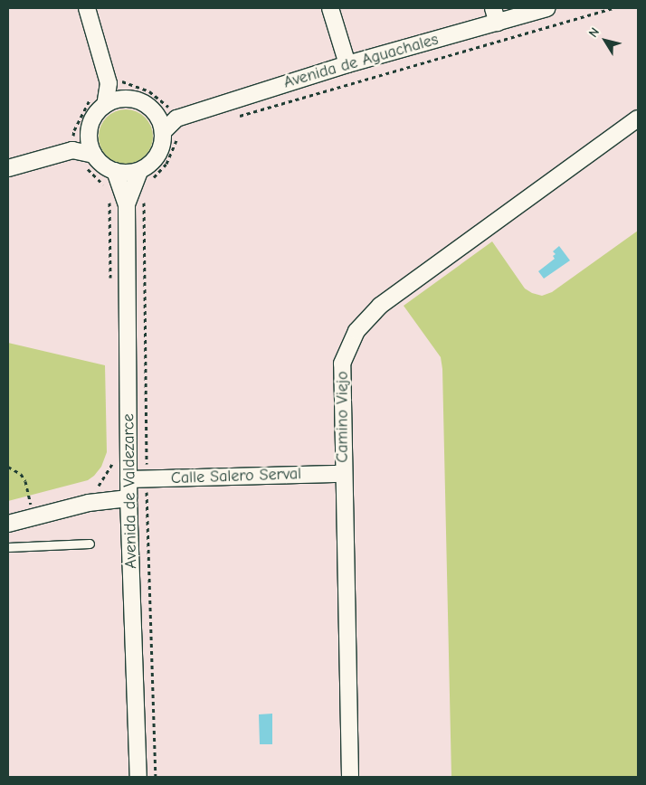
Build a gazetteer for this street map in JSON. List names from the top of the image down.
{
  "streets": {
    "street": [
      "Avenida de Aguachales",
      "Camino Viejo",
      "Calle Salero Serval",
      "Avenida de Valdezarce"
    ]
  },
  "crossings": [
    ["Avenida de Aguachales", "Avenida de Valdezarce"],
    ["Camino Viejo", "Calle Salero Serval"],
    ["Calle Salero Serval", "Avenida de Valdezarce"]
  ],
  "north": "top left"
}
